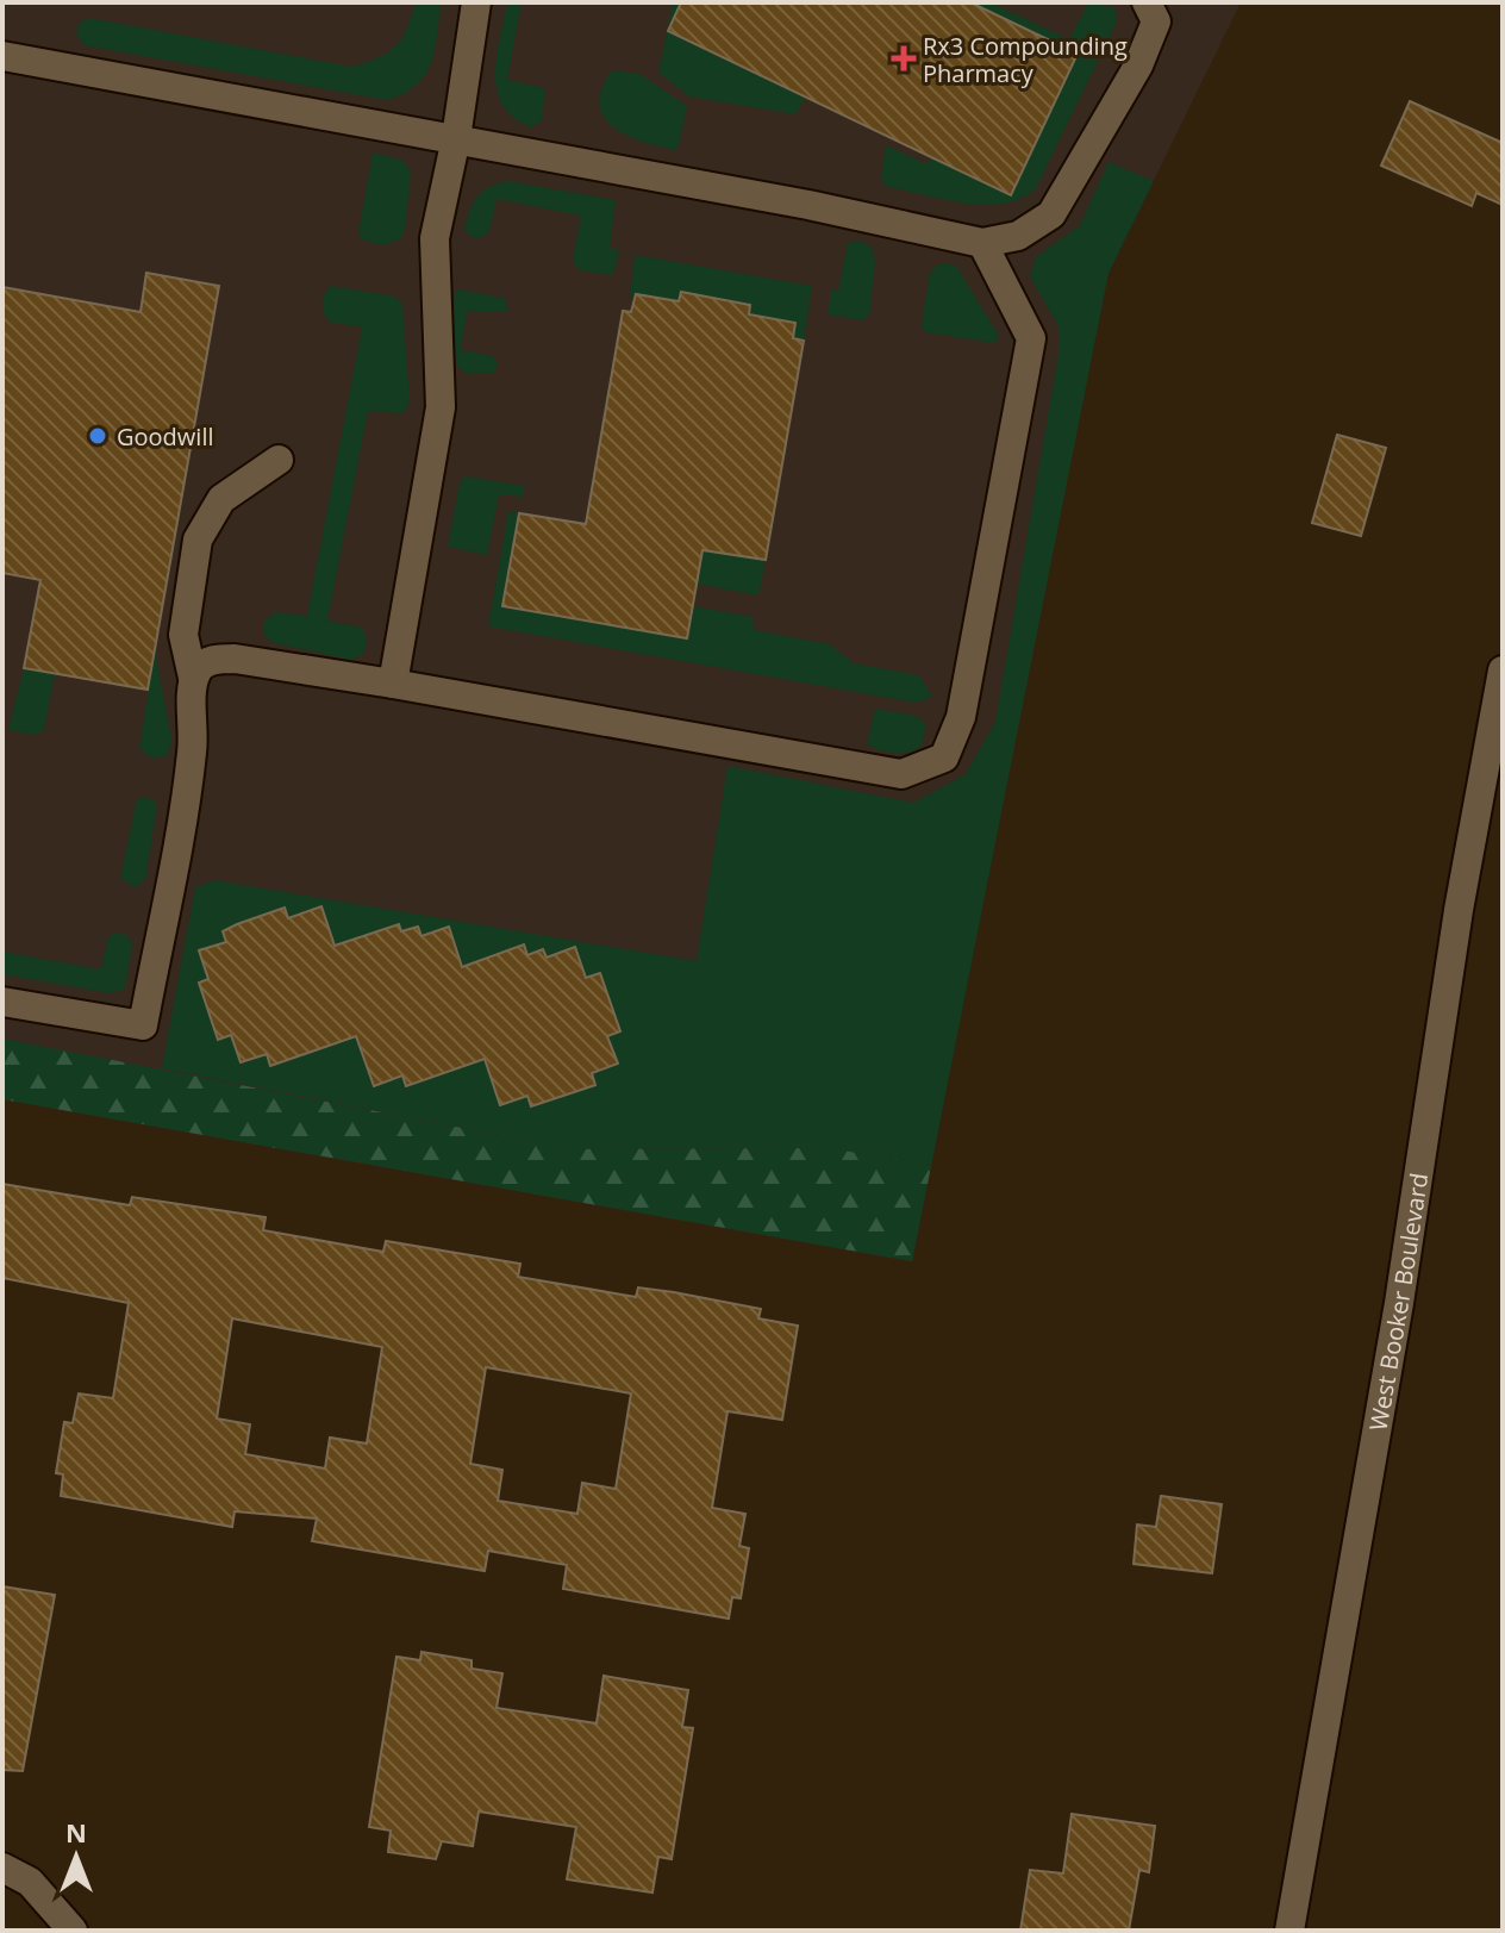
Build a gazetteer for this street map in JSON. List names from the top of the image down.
{
  "streets": {
    "street": ["West Booker Boulevard"]
  },
  "places": {
    "health": ["Rx3 Compounding Pharmacy"],
    "other": ["Goodwill"]
  },
  "north": "top"
}
